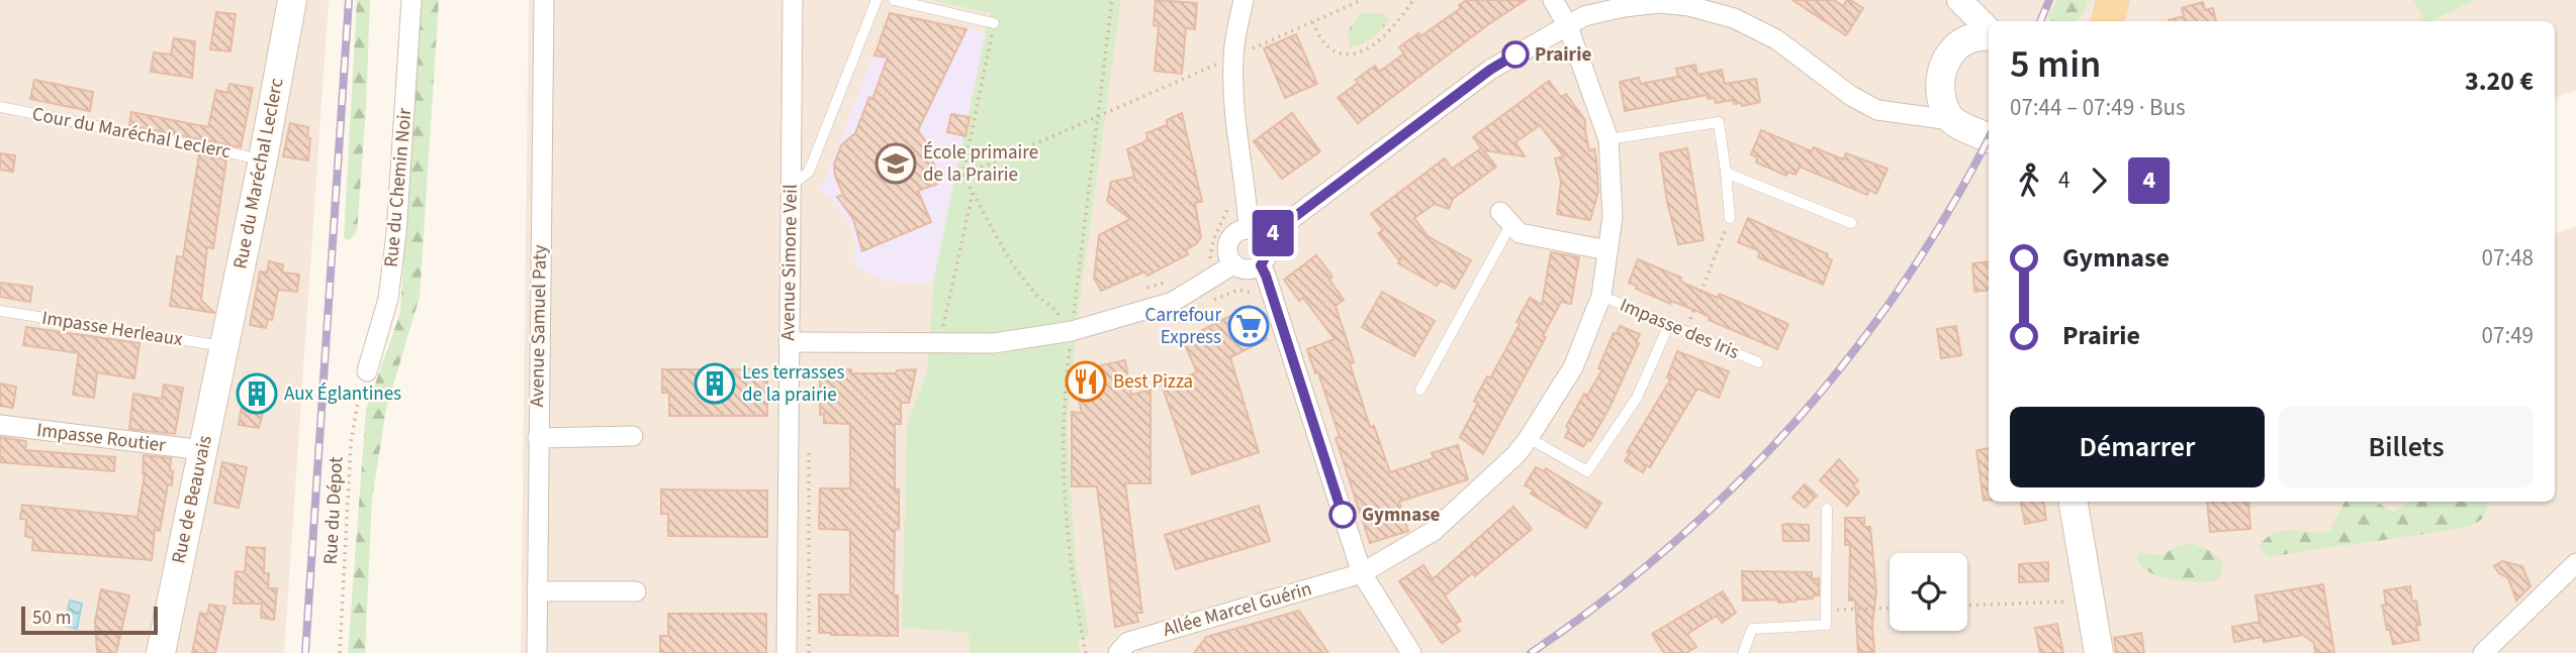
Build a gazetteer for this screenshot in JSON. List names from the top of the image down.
{
  "streets": {
    "main road": ["Rue du Maréchal Leclerc", "Rue de Beauvais"],
    "street": [
      "Rue du Chemin Noir",
      "Avenue Simone Veil",
      "Avenue Samuel Paty",
      "Impasse Routier",
      "Allée Marcel Guérin"
    ],
    "lane": ["Cour du Maréchal Leclerc", "Impasse Herleaux", "Impasse des Iris"],
    "path": ["Rue du Dépot"]
  },
  "crossings": [
    ["Cour du Maréchal Leclerc", "Rue du Maréchal Leclerc"],
    ["Rue du Maréchal Leclerc", "Impasse Herleaux"],
    ["Rue du Maréchal Leclerc", "Rue de Beauvais"],
    ["Rue du Chemin Noir", "Rue du Dépot"],
    ["Impasse Herleaux", "Rue de Beauvais"],
    ["Impasse des Iris", "Allée Marcel Guérin"],
    ["Impasse Routier", "Rue de Beauvais"]
  ],
  "places": {
    "other": ["Prairie", "Gymnase"],
    "school or university": ["École primaire de la Prairie"],
    "supermarket": ["Carrefour Express"],
    "restaurant": ["Best Pizza"],
    "building": ["Les terrasses de la prairie", "Aux Églantines"]
  },
  "lines": ["bus line 4"],
  "scale_bar": "50 m",
  "page": {
    "on_map": "4",
    "heading": ["5 min", "07:44 – 07:49 · Bus", "3.20 €"],
    "legs": ["4", "4"],
    "list": [
      {
        "name": "Gymnase",
        "value": "07:48"
      },
      {
        "name": "Prairie",
        "value": "07:49"
      }
    ],
    "buttons": ["Démarrer", "Billets"],
    "scale": "50 m"
  }
}
